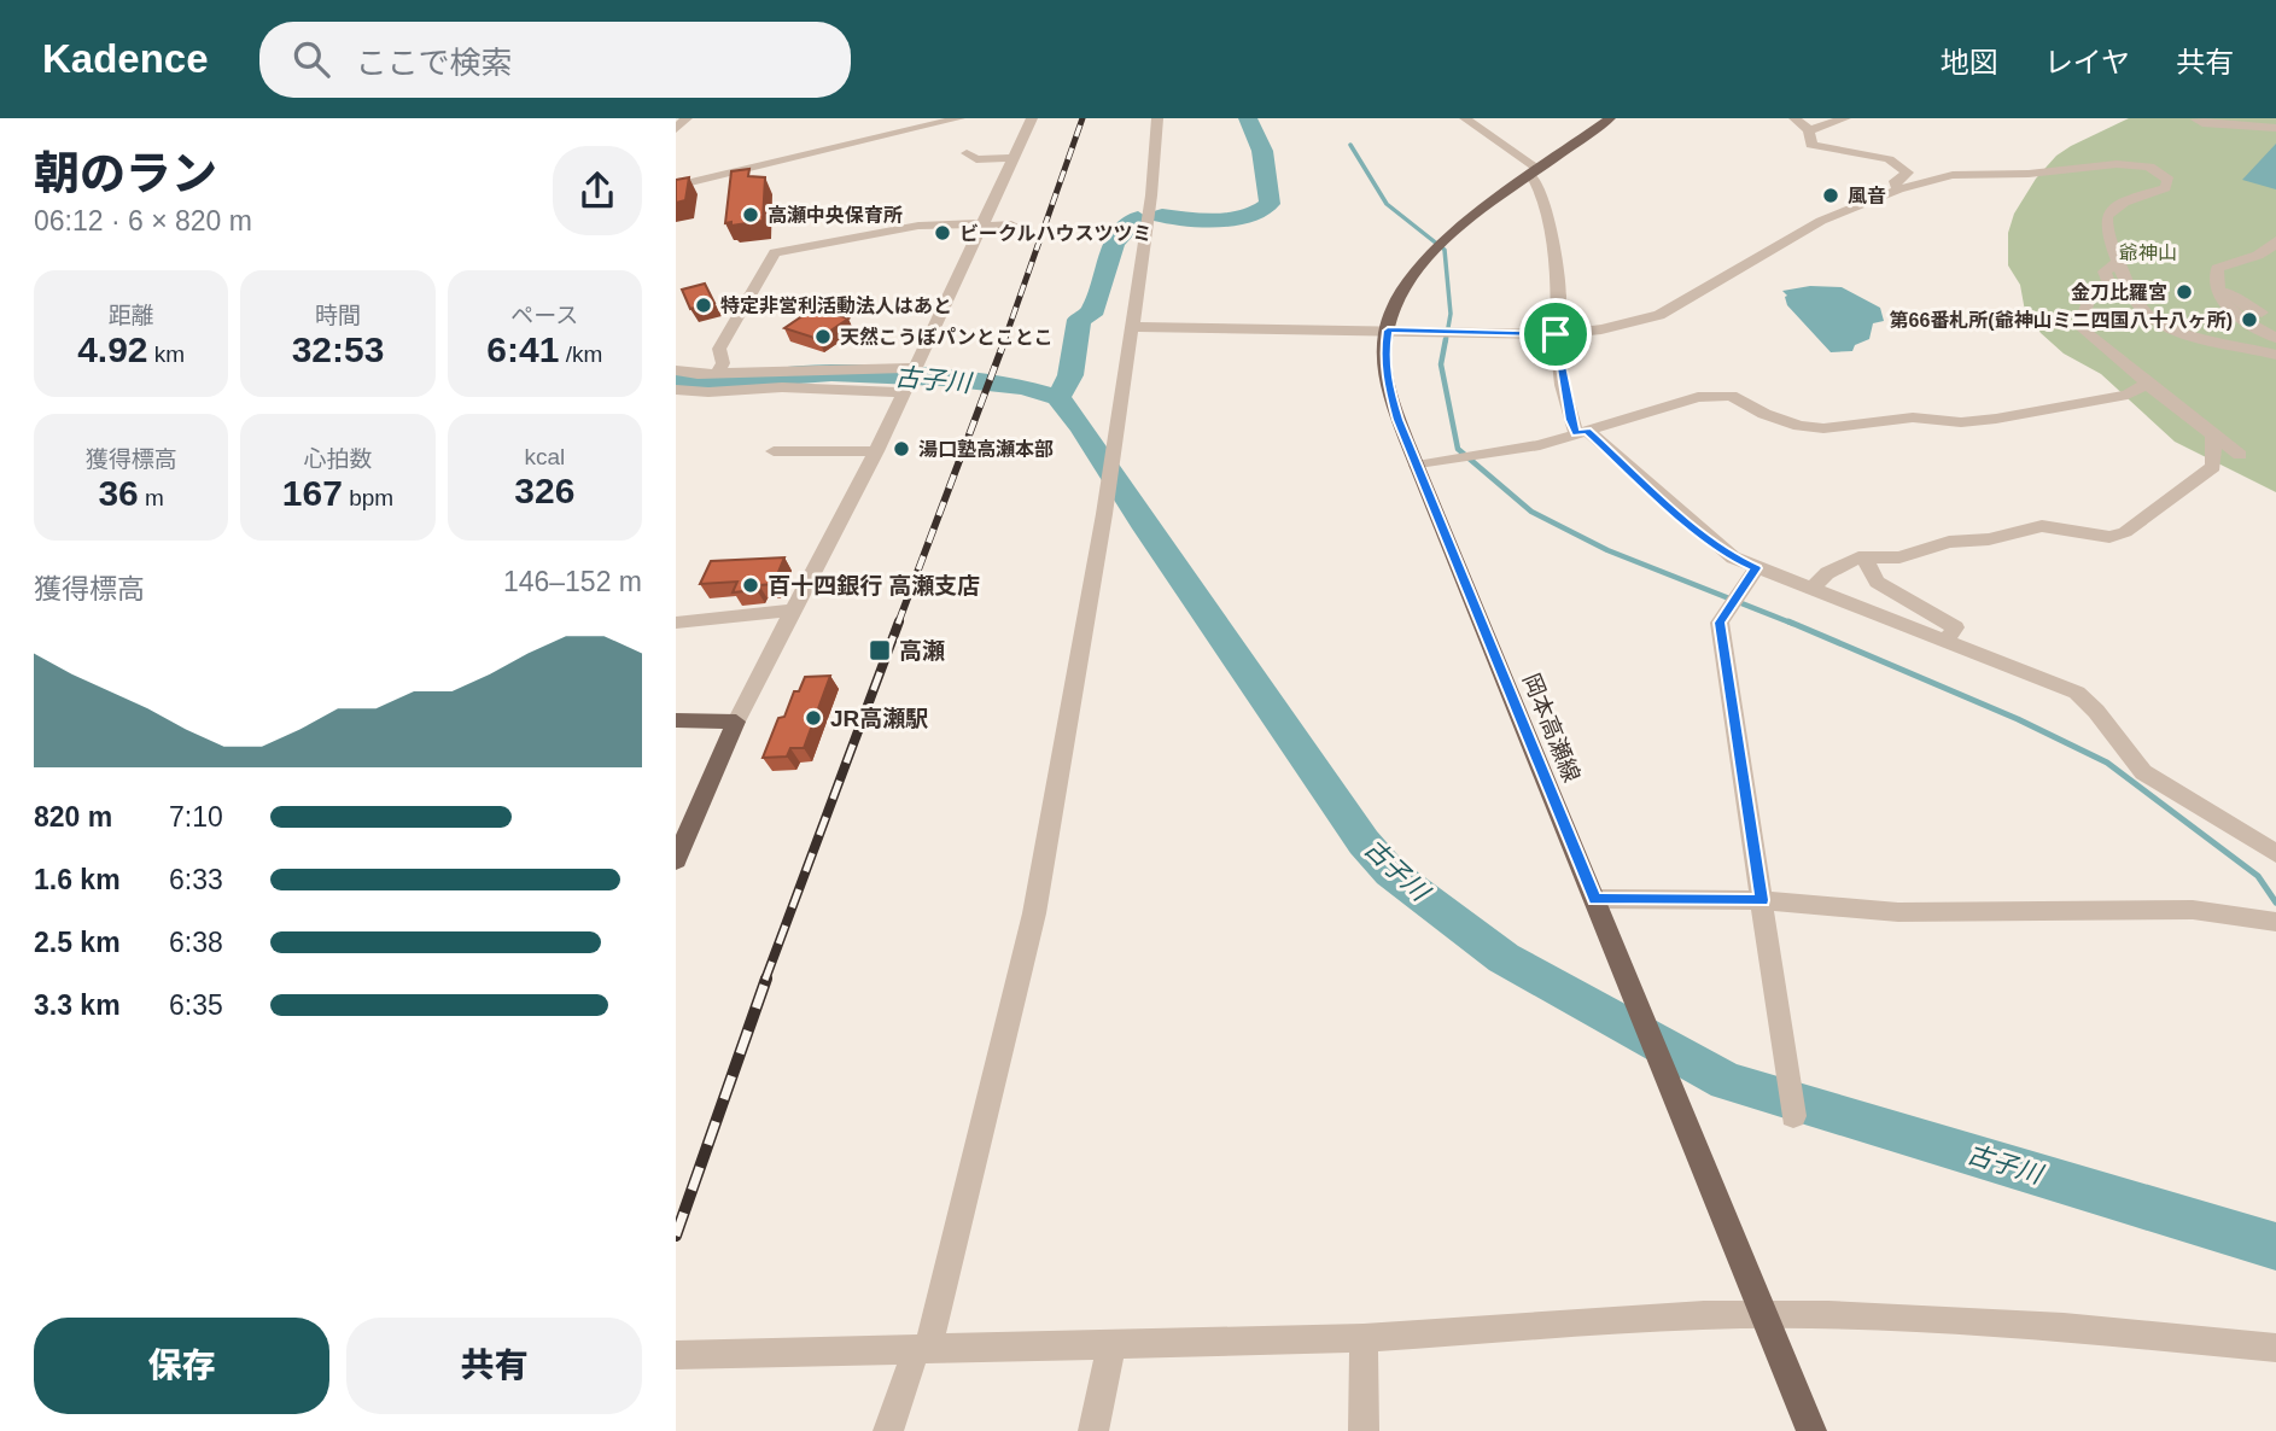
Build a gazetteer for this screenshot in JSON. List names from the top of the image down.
{
  "streets": {
    "main road": ["岡本高瀬線"]
  },
  "water": ["古子川"],
  "parks": ["爺神山"],
  "places": {
    "other": [
      "風音",
      "高瀬中央保育所",
      "ビークルハウスツツミ",
      "金刀比羅宮",
      "特定非営利活動法人はあと",
      "第66番札所(爺神山ミニ四国八十八ヶ所)",
      "天然こうぼパンとことこ",
      "湯口塾高瀬本部",
      "百十四銀行 高瀬支店",
      "JR高瀬駅"
    ],
    "transit": ["高瀬"]
  },
  "page": {
    "header": "Kadence",
    "search": "ここで検索",
    "nav": ["地図", "レイヤ", "共有"],
    "heading": ["朝のラン", "06:12 · 6 × 820 m"],
    "stats": [
      ["距離", "4.92 km"],
      ["時間", "32:53"],
      ["ペース", "6:41 /km"],
      ["獲得標高", "36 m"],
      ["心拍数", "167 bpm"],
      ["kcal", "326"]
    ],
    "chart": ["獲得標高", "146–152 m"],
    "list": [
      {
        "name": "820 m",
        "note": "7:10"
      },
      {
        "name": "1.6 km",
        "note": "6:33"
      },
      {
        "name": "2.5 km",
        "note": "6:38"
      },
      {
        "name": "3.3 km",
        "note": "6:35"
      }
    ],
    "buttons": ["保存", "共有"]
  }
}
